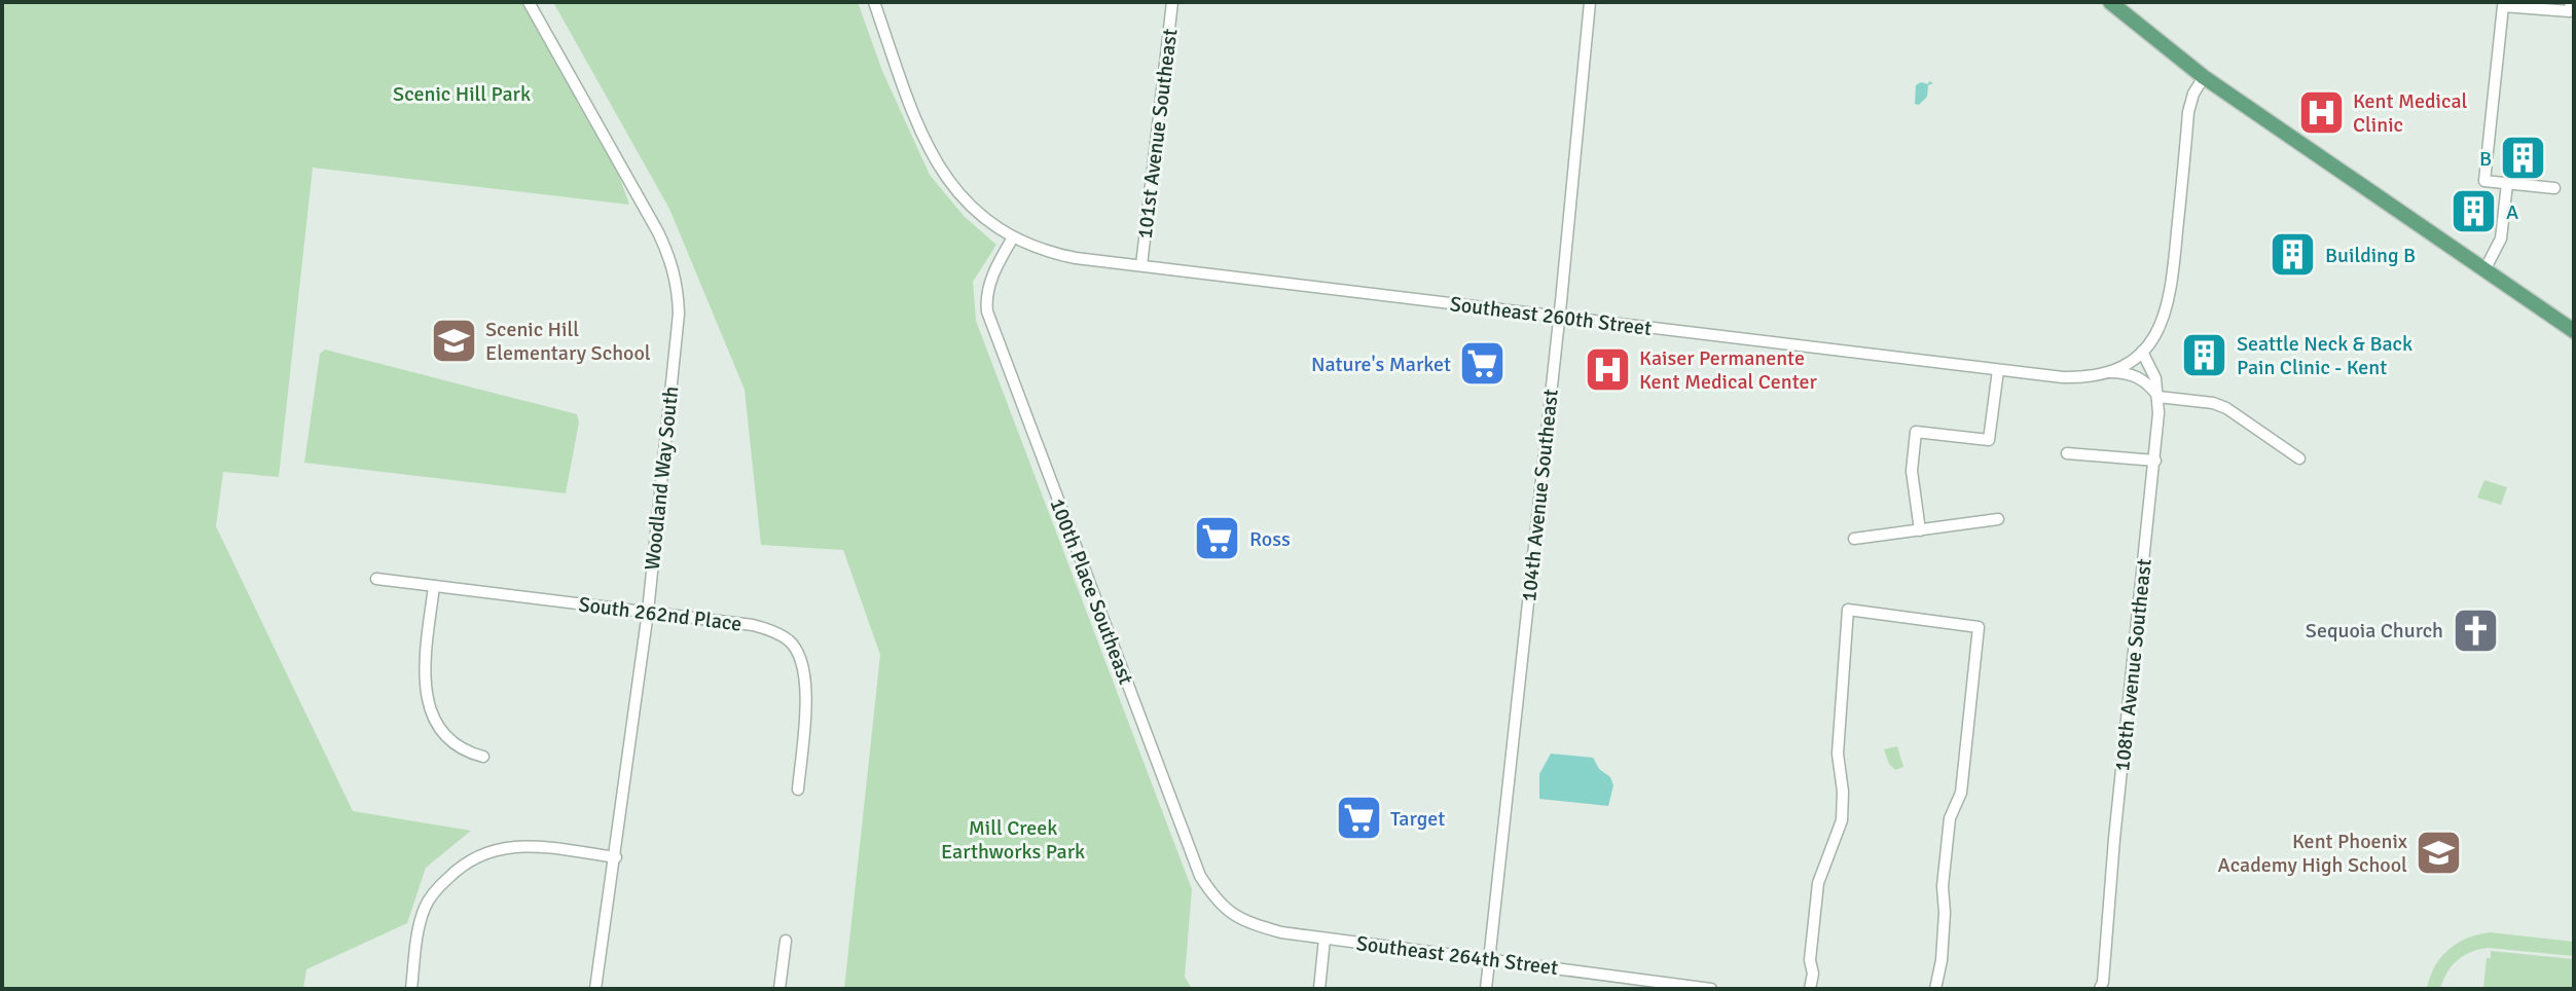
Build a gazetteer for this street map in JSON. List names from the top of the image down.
{
  "streets": {
    "street": [
      "101st Avenue Southeast",
      "Southeast 260th Street",
      "Woodland Way South",
      "104th Avenue Southeast",
      "100th Place Southeast",
      "South 262nd Place",
      "108th Avenue Southeast",
      "Southeast 264th Street"
    ]
  },
  "crossings": [
    ["101st Avenue Southeast", "Southeast 260th Street"],
    ["Southeast 260th Street", "104th Avenue Southeast"],
    ["Southeast 260th Street", "100th Place Southeast"],
    ["Southeast 260th Street", "108th Avenue Southeast"],
    ["Woodland Way South", "South 262nd Place"],
    ["104th Avenue Southeast", "Southeast 264th Street"],
    ["100th Place Southeast", "Southeast 264th Street"]
  ],
  "parks": ["Scenic Hill Park", "Mill Creek Earthworks Park"],
  "places": {
    "hospital": ["Kent Medical Clinic", "Kaiser Permanente Kent Medical Center"],
    "building": [
      "B",
      "A",
      "Building B",
      "Seattle Neck & Back Pain Clinic - Kent"
    ],
    "school or university": ["Scenic Hill Elementary School", "Kent Phoenix Academy High School"],
    "supermarket": ["Nature's Market", "Ross", "Target"],
    "church": ["Sequoia Church"]
  }
}
